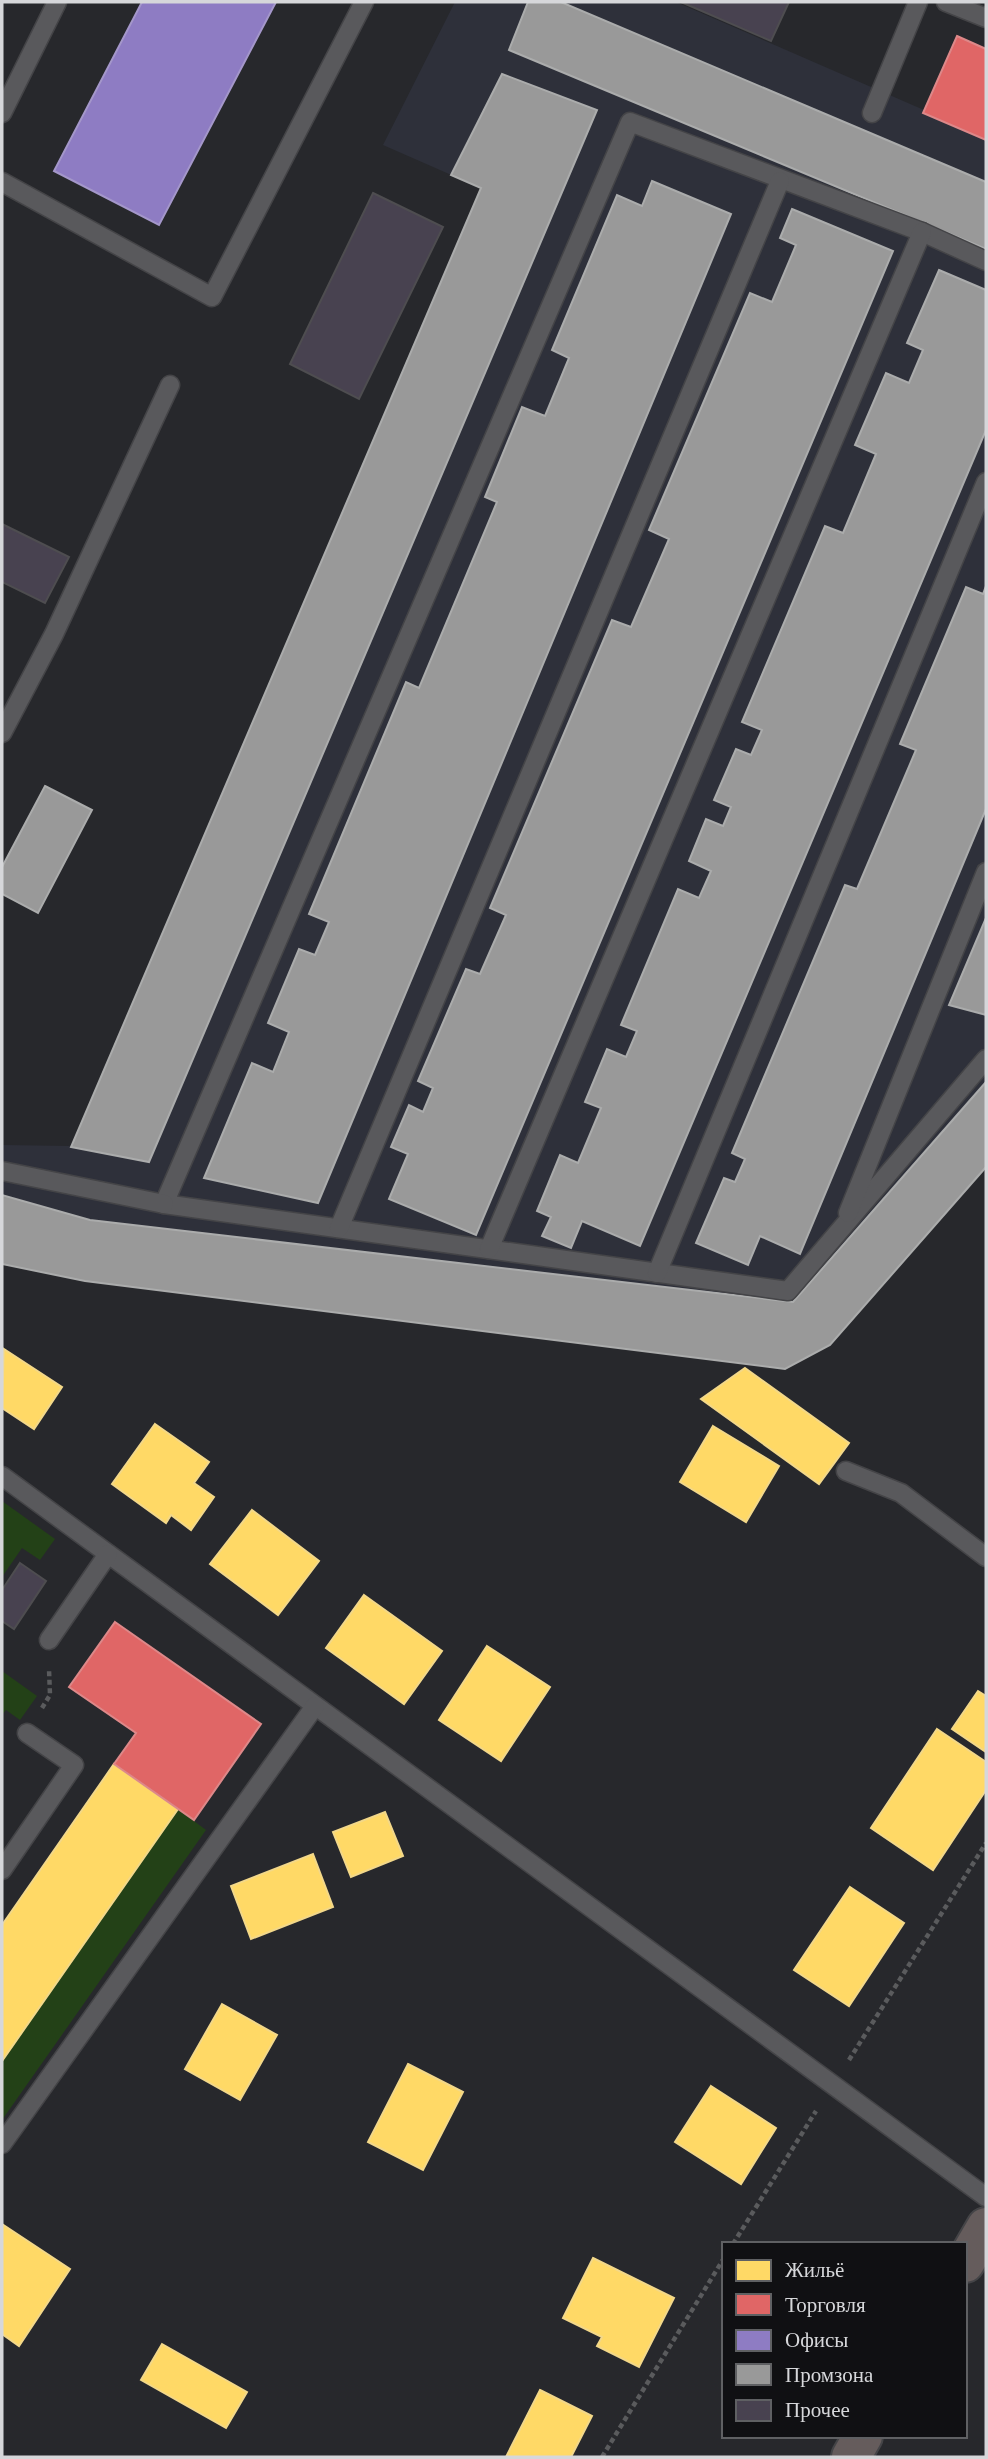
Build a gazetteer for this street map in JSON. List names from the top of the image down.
{
  "legend": [
    "Жильё",
    "Торговля",
    "Офисы",
    "Промзона",
    "Прочее"
  ]
}
